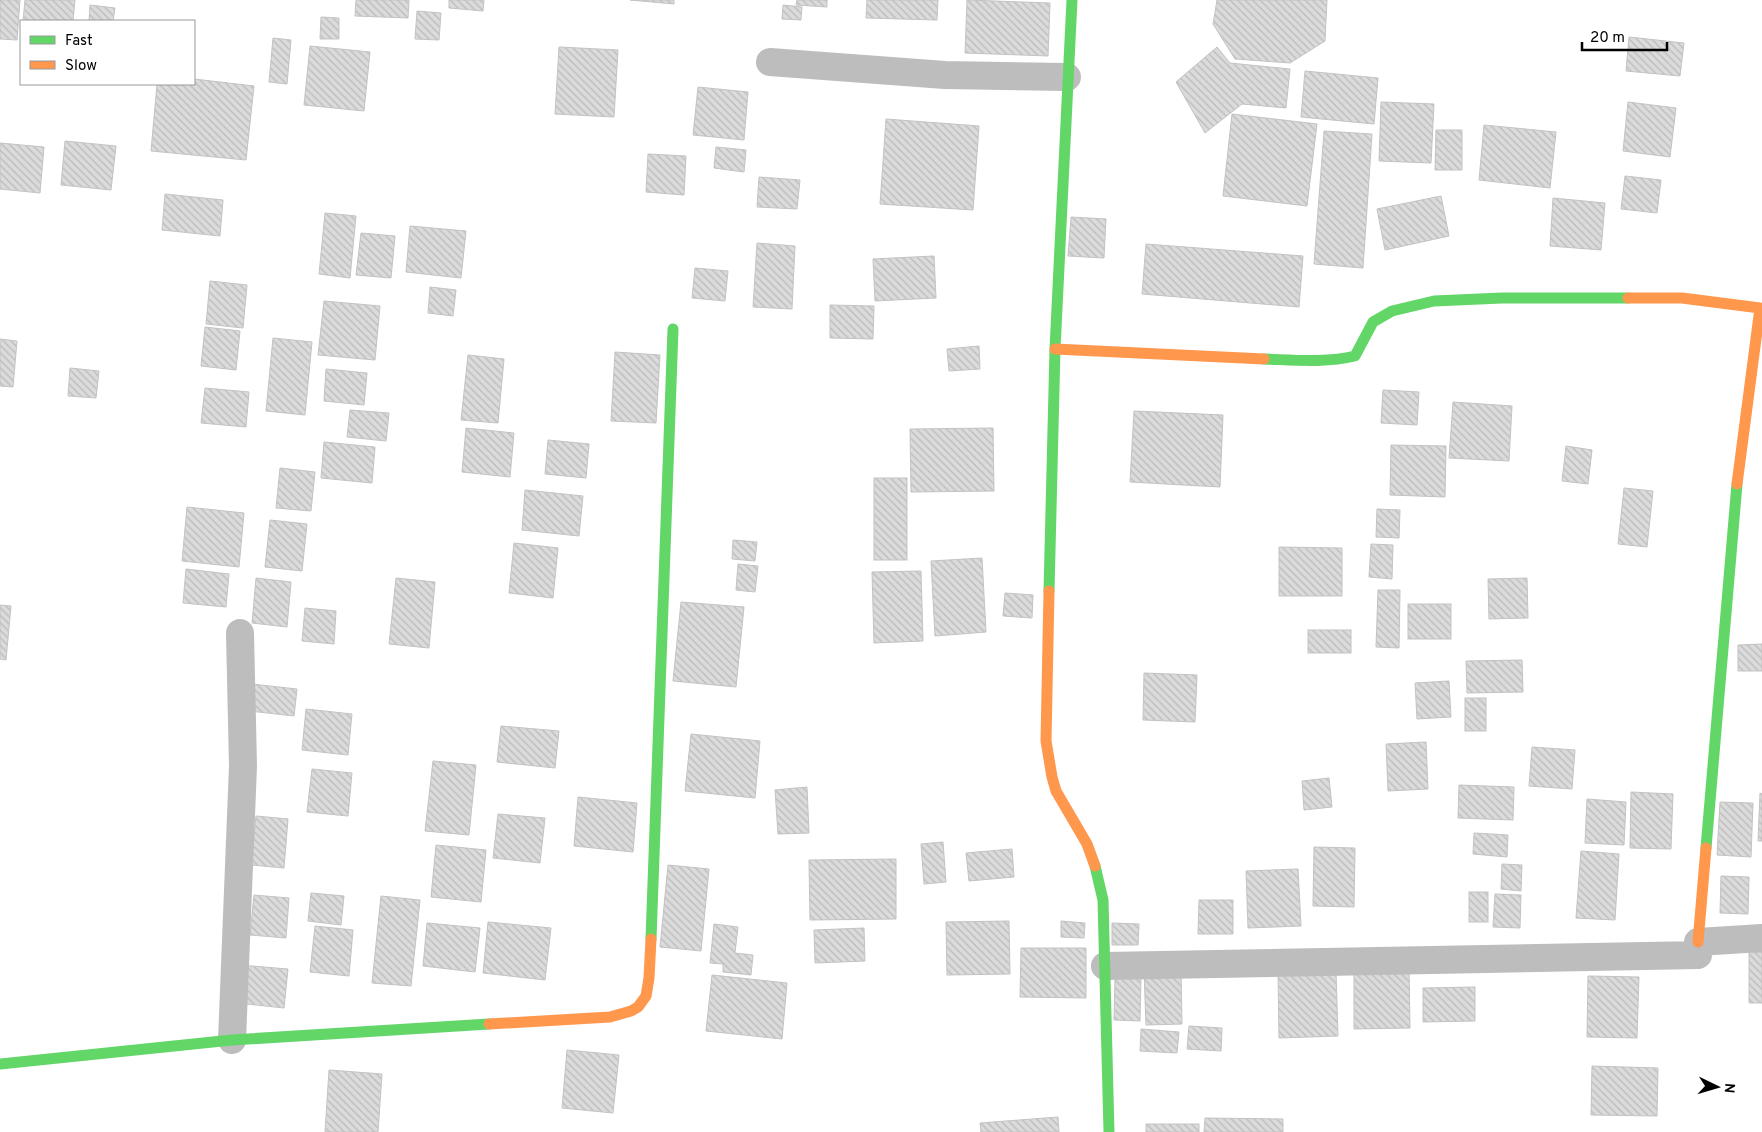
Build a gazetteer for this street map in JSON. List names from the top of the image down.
{
  "legend": ["Fast", "Slow"],
  "scale_bar": "20 m",
  "north": "right"
}
